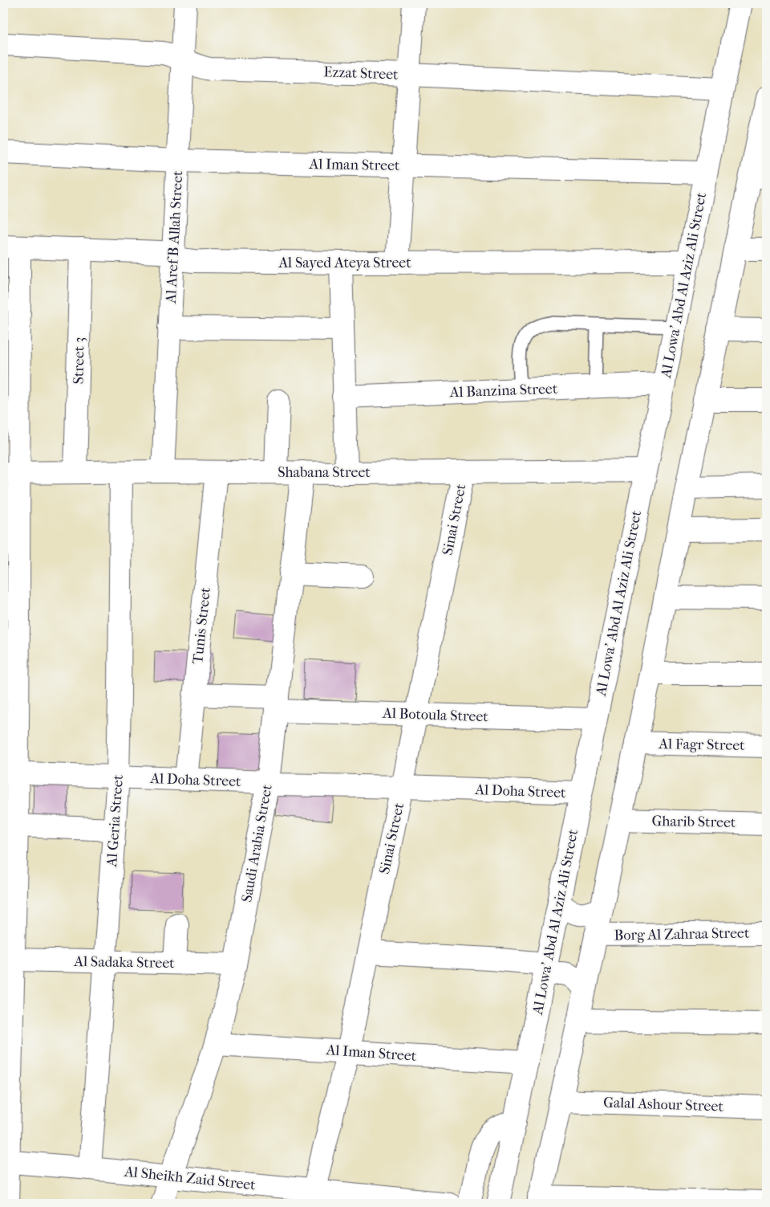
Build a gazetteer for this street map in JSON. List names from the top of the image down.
{
  "streets": {
    "street": [
      "Ezzat Street",
      "Al Iman Street",
      "Al Aref B Allah Street",
      "Al Sayed Ateya Street",
      "Al Lowa' Abd Al Aziz Ali Street",
      "Street 3",
      "Al Banzina Street",
      "Shabana Street",
      "Sinai Street",
      "Tunis Street",
      "Al Botoula Street",
      "Al Fagr Street",
      "Al Doha Street",
      "Al Geria Street",
      "Gharib Street",
      "Saudi Arabia Street",
      "Borg Al Zahraa Street",
      "Al Sadaka Street",
      "Galal Ashour Street",
      "Al Sheikh Zaid Street"
    ]
  },
  "crossings": [
    ["Ezzat Street", "Al Aref B Allah Street"],
    ["Ezzat Street", "Al Lowa' Abd Al Aziz Ali Street"],
    ["Al Iman Street", "Al Aref B Allah Street"],
    ["Al Iman Street", "Al Lowa' Abd Al Aziz Ali Street"],
    ["Al Iman Street", "Sinai Street"],
    ["Al Iman Street", "Saudi Arabia Street"],
    ["Al Aref B Allah Street", "Al Sayed Ateya Street"],
    ["Al Aref B Allah Street", "Shabana Street"],
    ["Al Sayed Ateya Street", "Al Lowa' Abd Al Aziz Ali Street"],
    ["Al Sayed Ateya Street", "Street 3"],
    ["Al Lowa' Abd Al Aziz Ali Street", "Al Banzina Street"],
    ["Al Lowa' Abd Al Aziz Ali Street", "Shabana Street"],
    ["Al Lowa' Abd Al Aziz Ali Street", "Al Botoula Street"],
    ["Al Lowa' Abd Al Aziz Ali Street", "Al Doha Street"],
    ["Street 3", "Shabana Street"],
    ["Shabana Street", "Sinai Street"],
    ["Shabana Street", "Tunis Street"],
    ["Shabana Street", "Al Geria Street"],
    ["Shabana Street", "Saudi Arabia Street"],
    ["Sinai Street", "Al Botoula Street"],
    ["Sinai Street", "Al Doha Street"],
    ["Sinai Street", "Al Sheikh Zaid Street"],
    ["Tunis Street", "Al Botoula Street"],
    ["Tunis Street", "Al Doha Street"],
    ["Al Botoula Street", "Saudi Arabia Street"],
    ["Al Doha Street", "Al Geria Street"],
    ["Al Doha Street", "Saudi Arabia Street"],
    ["Al Geria Street", "Al Sadaka Street"],
    ["Al Geria Street", "Al Sheikh Zaid Street"],
    ["Saudi Arabia Street", "Al Sadaka Street"],
    ["Saudi Arabia Street", "Al Sheikh Zaid Street"]
  ]
}
